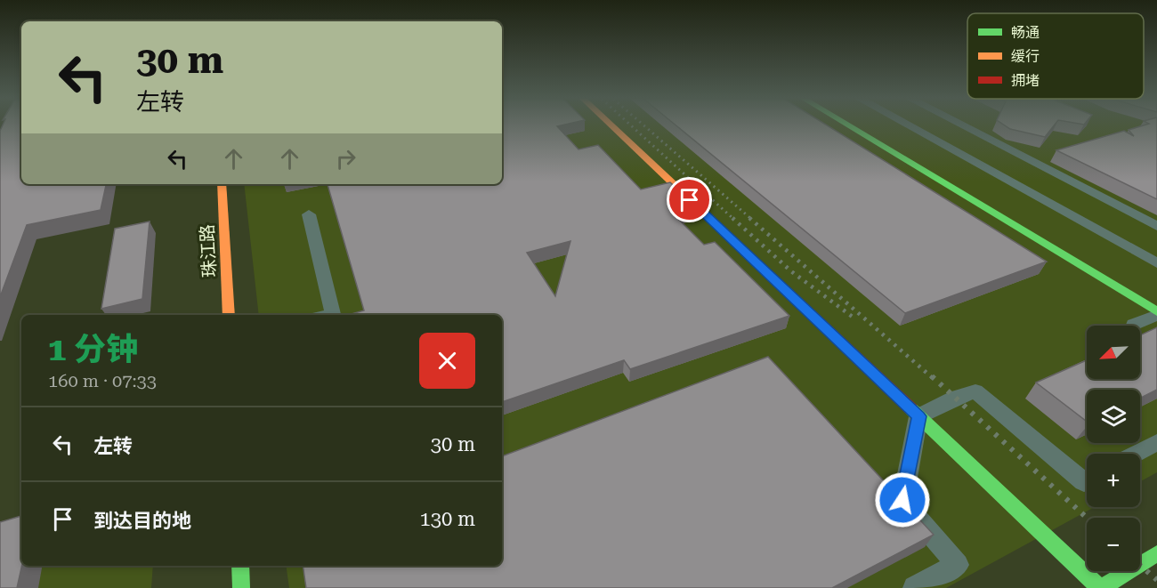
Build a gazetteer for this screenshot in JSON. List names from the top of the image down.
{
  "streets": {
    "street": ["珠江路"]
  },
  "legend": ["畅通", "缓行", "拥堵"],
  "north": "bottom left",
  "page": {
    "turn": ["30 m", "左转"],
    "heading": ["1 分钟", "160 m · 07:33"],
    "map_buttons": ["+", "−"],
    "list": [
      {
        "name": "左转",
        "value": "30 m"
      },
      {
        "name": "到达目的地",
        "value": "130 m"
      }
    ]
  }
}
